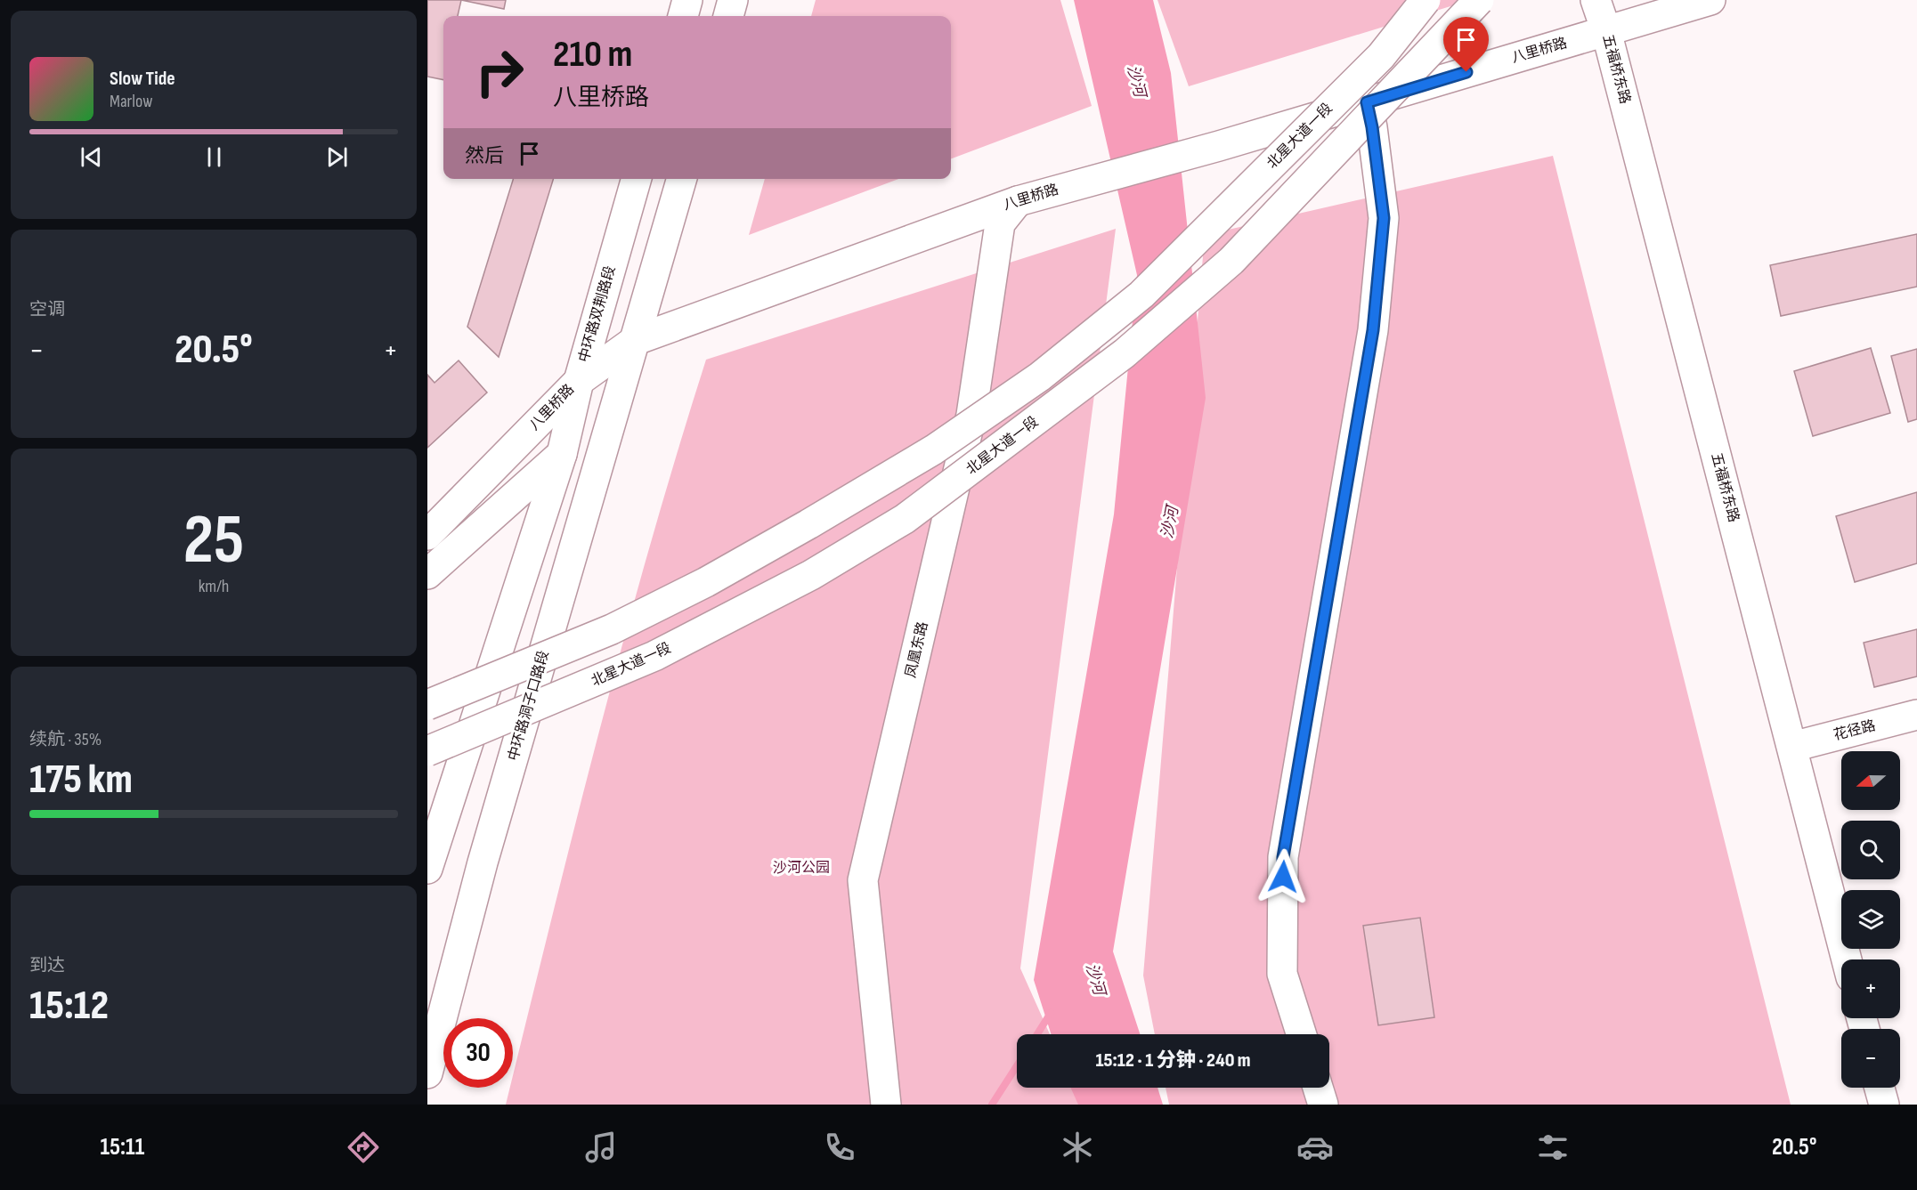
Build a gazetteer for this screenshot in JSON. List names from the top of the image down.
{
  "streets": {
    "main road": [
      "八里桥路",
      "五福桥东路",
      "北星大道一段",
      "中环路双荆路段",
      "凤凰东路",
      "中环路洞子口路段",
      "花径路"
    ]
  },
  "crossings": [
    ["八里桥路", "五福桥东路"],
    ["八里桥路", "中环路双荆路段"],
    ["八里桥路", "凤凰东路"],
    ["八里桥路", "中环路洞子口路段"],
    ["五福桥东路", "花径路"]
  ],
  "water": ["沙河"],
  "parks": ["沙河公园"],
  "north": "left",
  "page": {
    "turn": ["210 m", "八里桥路"],
    "song": ["Slow Tide", "Marlow"],
    "then": "然后",
    "tile": [
      "空调",
      ["25", "km/h"],
      ["续航 · 35%", "175 km"],
      ["到达", "15:12"]
    ],
    "heat": ["−", "20.5°", "+"],
    "map_buttons": ["+", "−"],
    "limit": "30",
    "trip": "15:12 · 1 分钟 · 240 m",
    "tabs": ["15:11", "20.5°"]
  }
}
